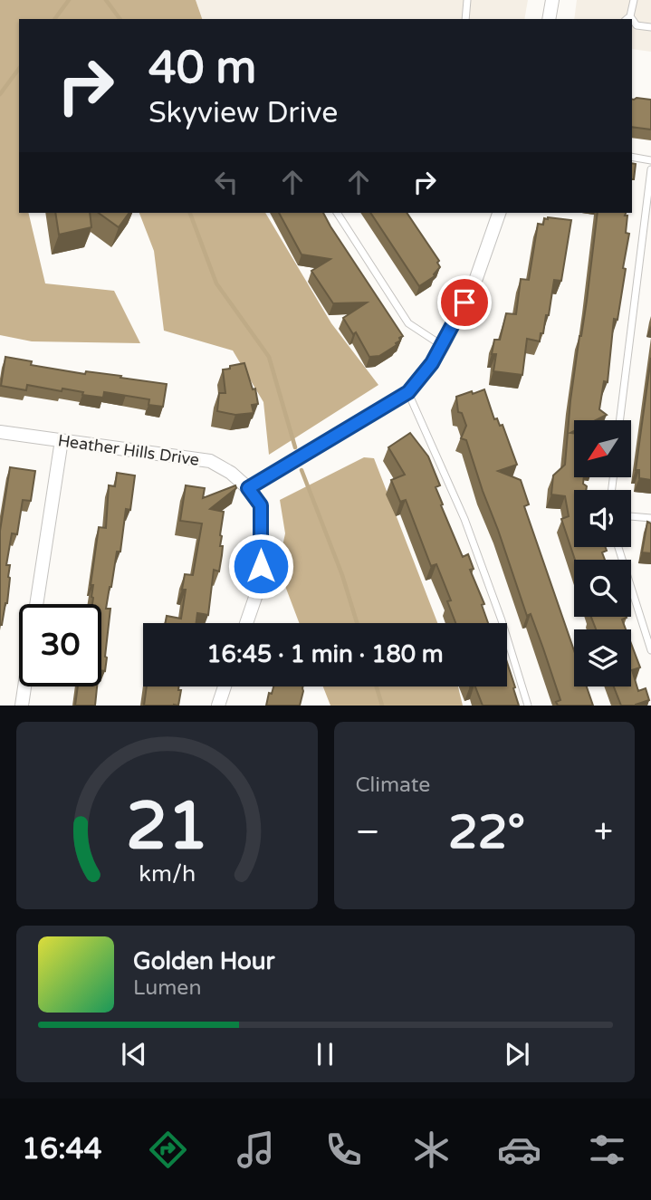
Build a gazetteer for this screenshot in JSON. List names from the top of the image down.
{
  "streets": {
    "street": ["Heather Hills Drive"]
  },
  "north": "bottom left",
  "page": {
    "turn": ["40 m", "Skyview Drive"],
    "limit": "30",
    "trip": "16:45 · 1 min · 180 m",
    "tile": "Climate",
    "heat": ["−", "22°", "+"],
    "song": ["Golden Hour", "Lumen"],
    "tabs": "16:44",
    "gauge": ["21", "km/h"]
  }
}
